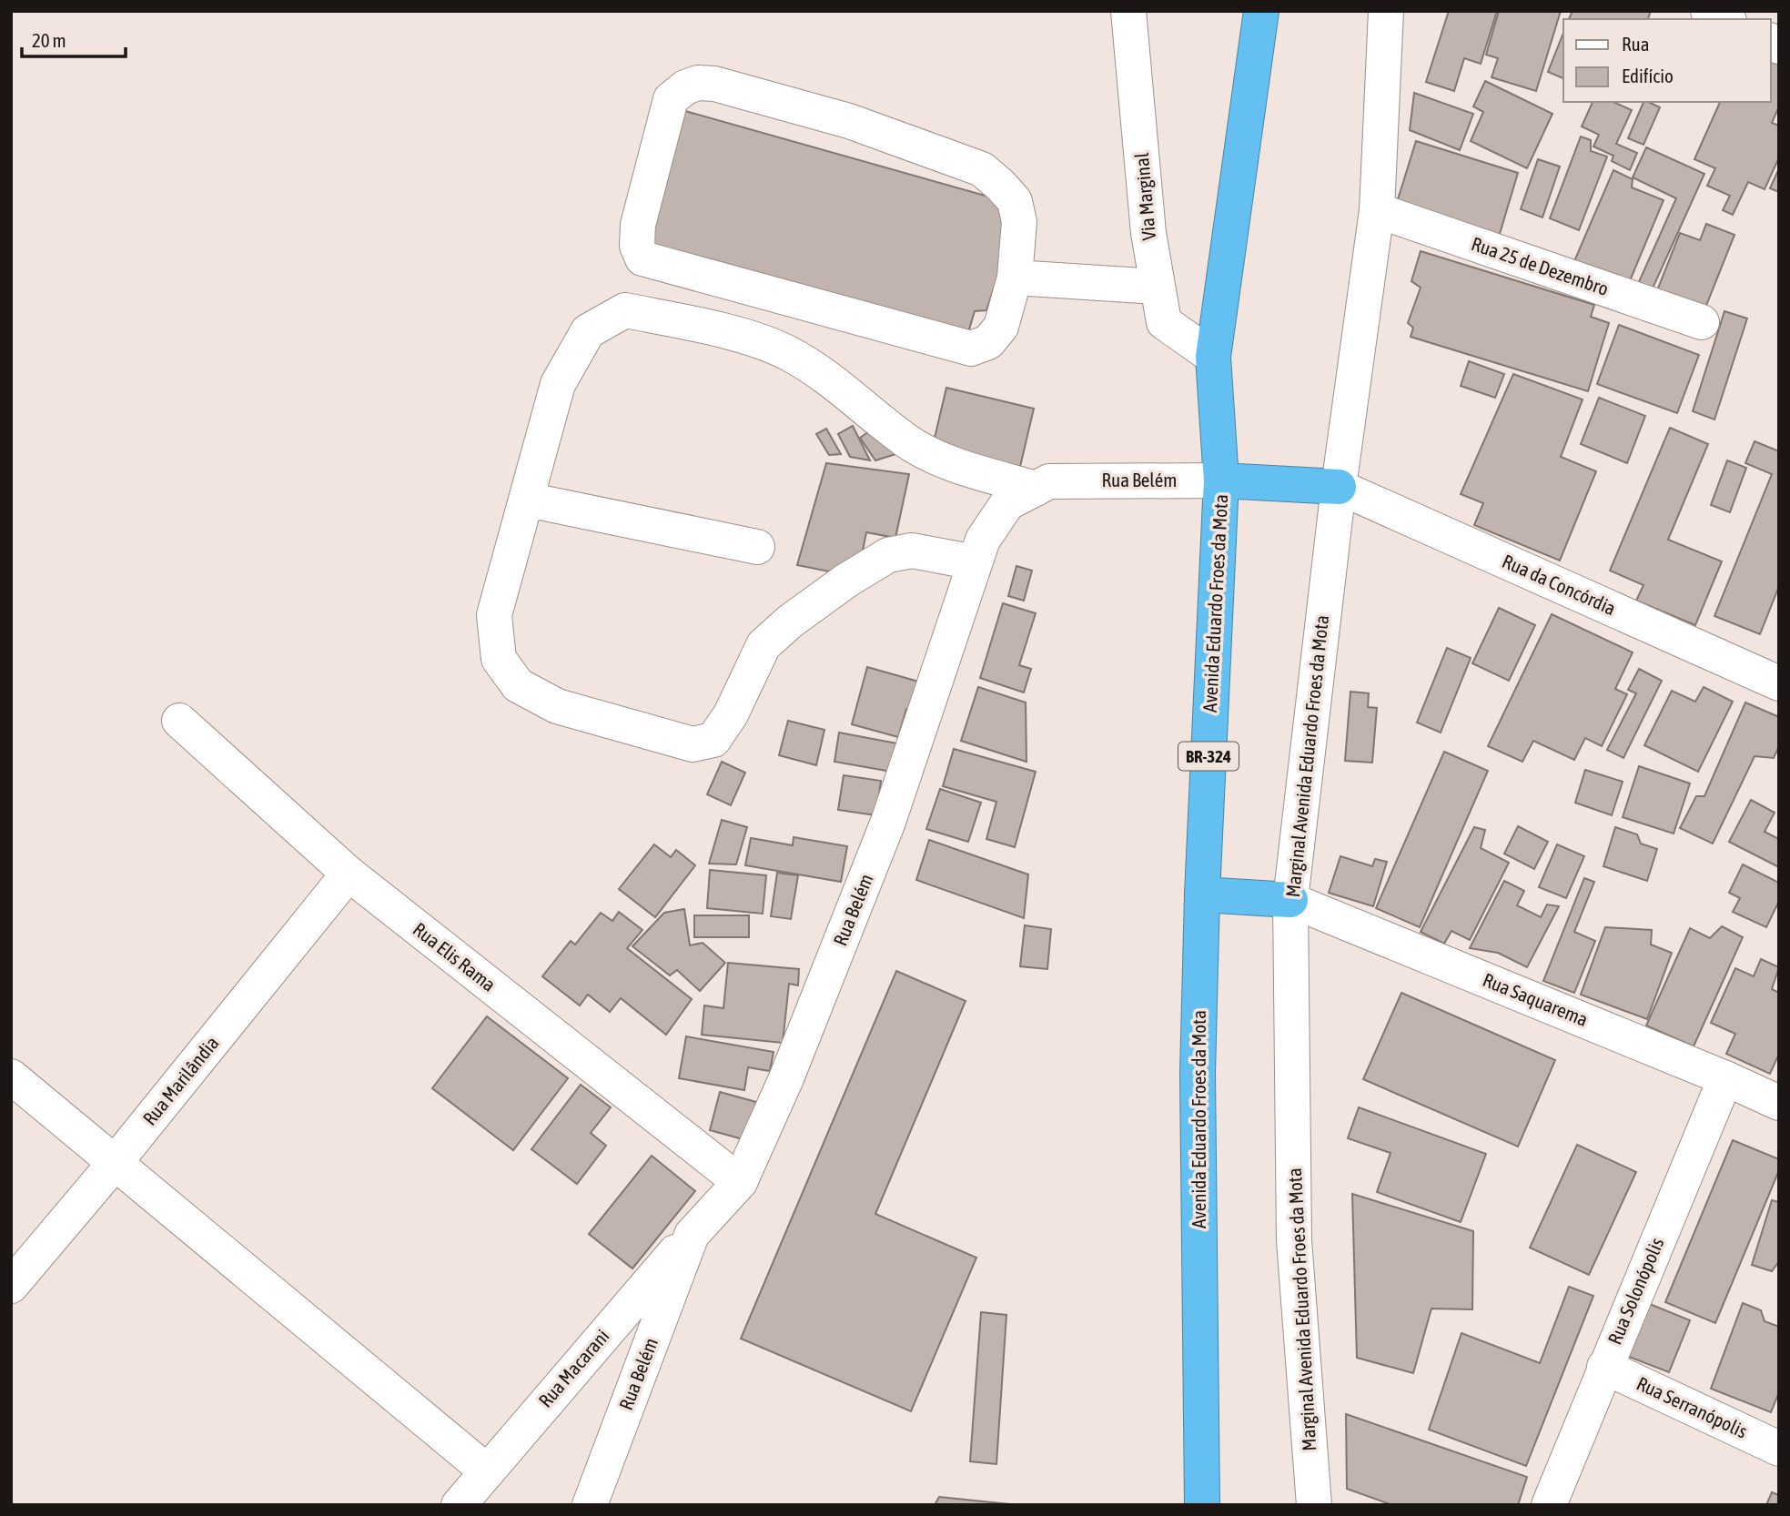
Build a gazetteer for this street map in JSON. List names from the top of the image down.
{
  "streets": {
    "highway": ["Avenida Eduardo Froes da Mota", "BR-324"],
    "street": [
      "Via Marginal",
      "Rua 25 de Dezembro",
      "Rua Belém",
      "Rua da Concórdia",
      "Marginal Avenida Eduardo Froes da Mota",
      "Rua Elis Rama",
      "Rua Saquarema",
      "Rua Marilândia",
      "Rua Solonópolis",
      "Rua Macarani",
      "Rua Serranópolis"
    ]
  },
  "crossings": [
    ["Via Marginal", "Avenida Eduardo Froes da Mota"],
    ["Rua 25 de Dezembro", "Marginal Avenida Eduardo Froes da Mota"],
    ["Rua Belém", "Avenida Eduardo Froes da Mota"],
    ["Rua Belém", "Rua Elis Rama"],
    ["Rua Belém", "Rua Macarani"],
    ["Rua da Concórdia", "Marginal Avenida Eduardo Froes da Mota"],
    ["Marginal Avenida Eduardo Froes da Mota", "Rua Saquarema"],
    ["Rua Elis Rama", "Rua Marilândia"],
    ["Rua Saquarema", "Rua Solonópolis"],
    ["Rua Solonópolis", "Rua Serranópolis"]
  ],
  "legend": ["Rua", "Edifício"],
  "scale_bar": "20 m"
}
